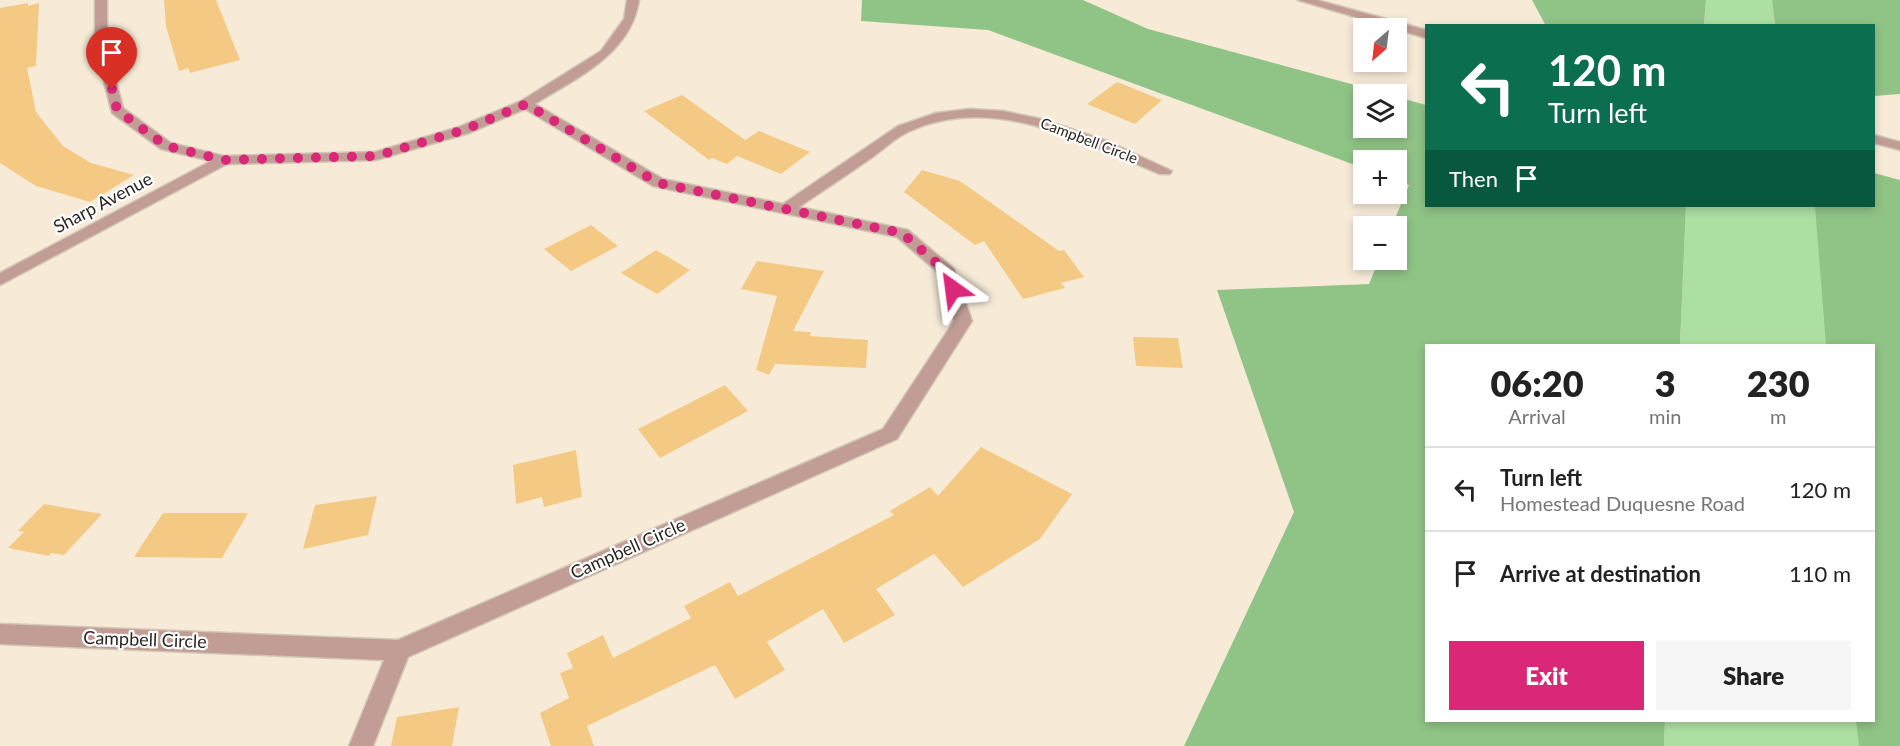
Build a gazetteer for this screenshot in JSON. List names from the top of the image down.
{
  "streets": {
    "street": ["Campbell Circle", "Sharp Avenue"]
  },
  "north": "bottom left",
  "page": {
    "map_buttons": ["+", "−"],
    "turn": ["120 m", "Turn left"],
    "then": "Then",
    "eta": [
      "06:20",
      "Arrival",
      "3",
      "min",
      "230",
      "m"
    ],
    "list": [
      {
        "name": "Turn left",
        "note": "Homestead Duquesne Road",
        "value": "120 m"
      },
      {
        "name": "Arrive at destination",
        "value": "110 m"
      }
    ],
    "buttons": ["Exit", "Share"]
  }
}
